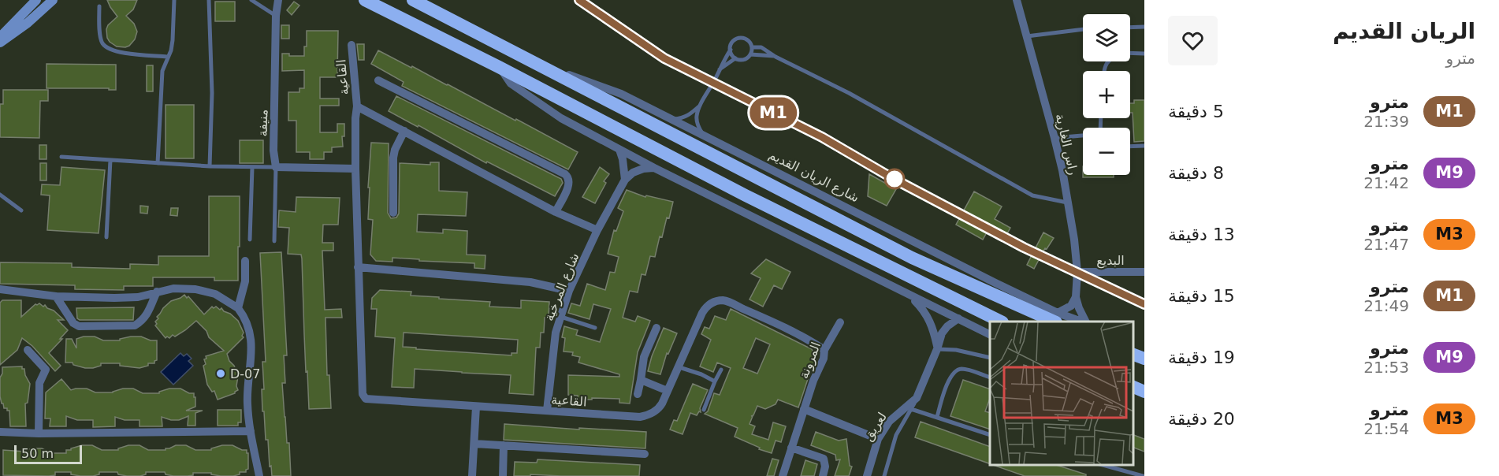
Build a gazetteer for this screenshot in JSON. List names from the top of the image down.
{
  "streets": {
    "highway": ["شارع الريان القديم"],
    "street": [
      "القاعية",
      "منيفة",
      "راس الغارية",
      "البديع",
      "شارع المرخية",
      "المرونة",
      "لعريق"
    ]
  },
  "crossings": [
    ["القاعية", "شارع المرخية"],
    ["القاعية", "المرونة"],
    ["راس الغارية", "البديع"]
  ],
  "places": ["D-07"],
  "lines": ["metro line M1"],
  "scale_bar": "50 m",
  "page": {
    "heading": ["الريان القديم", "مترو"],
    "on_map": "M1",
    "map_buttons": ["+", "−"],
    "list": [
      {
        "mark": "M1",
        "name": "مترو",
        "note": "21:39",
        "value": "5 دقيقة"
      },
      {
        "mark": "M9",
        "name": "مترو",
        "note": "21:42",
        "value": "8 دقيقة"
      },
      {
        "mark": "M3",
        "name": "مترو",
        "note": "21:47",
        "value": "13 دقيقة"
      },
      {
        "mark": "M1",
        "name": "مترو",
        "note": "21:49",
        "value": "15 دقيقة"
      },
      {
        "mark": "M9",
        "name": "مترو",
        "note": "21:53",
        "value": "19 دقيقة"
      },
      {
        "mark": "M3",
        "name": "مترو",
        "note": "21:54",
        "value": "20 دقيقة"
      }
    ],
    "scale": "50 m"
  }
}
